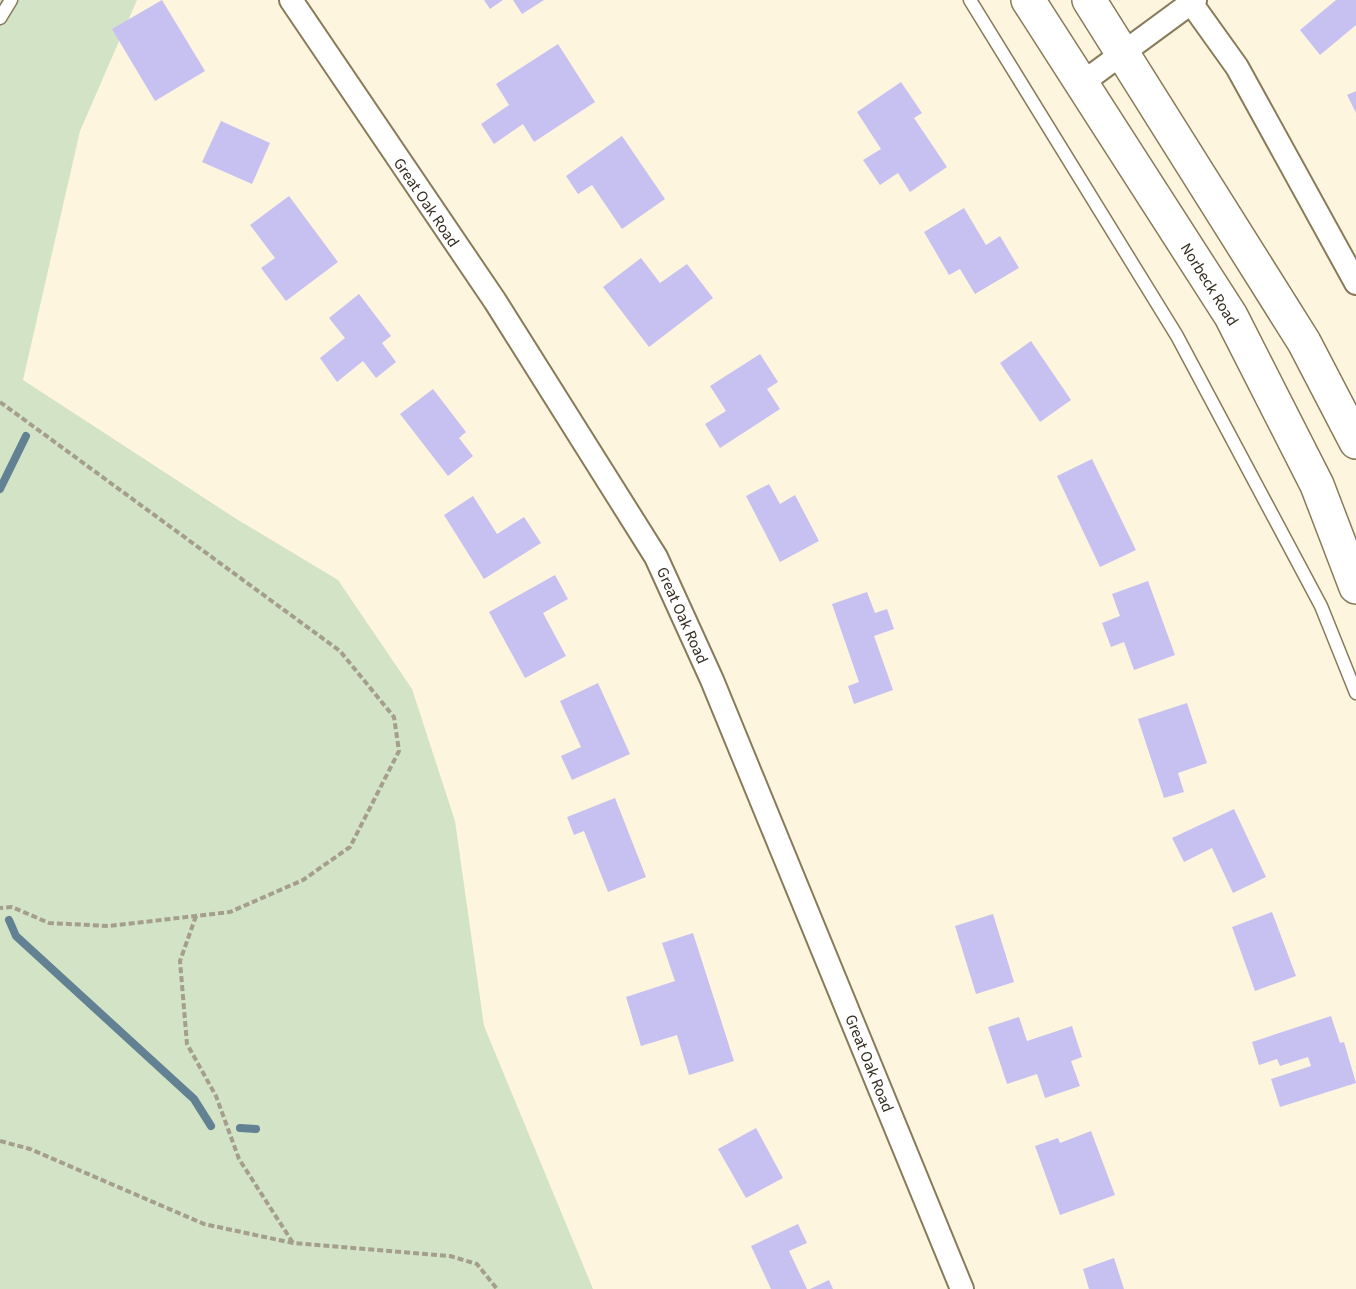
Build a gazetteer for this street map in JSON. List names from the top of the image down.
{
  "streets": {
    "main road": ["Norbeck Road"],
    "street": ["Great Oak Road"]
  }
}
